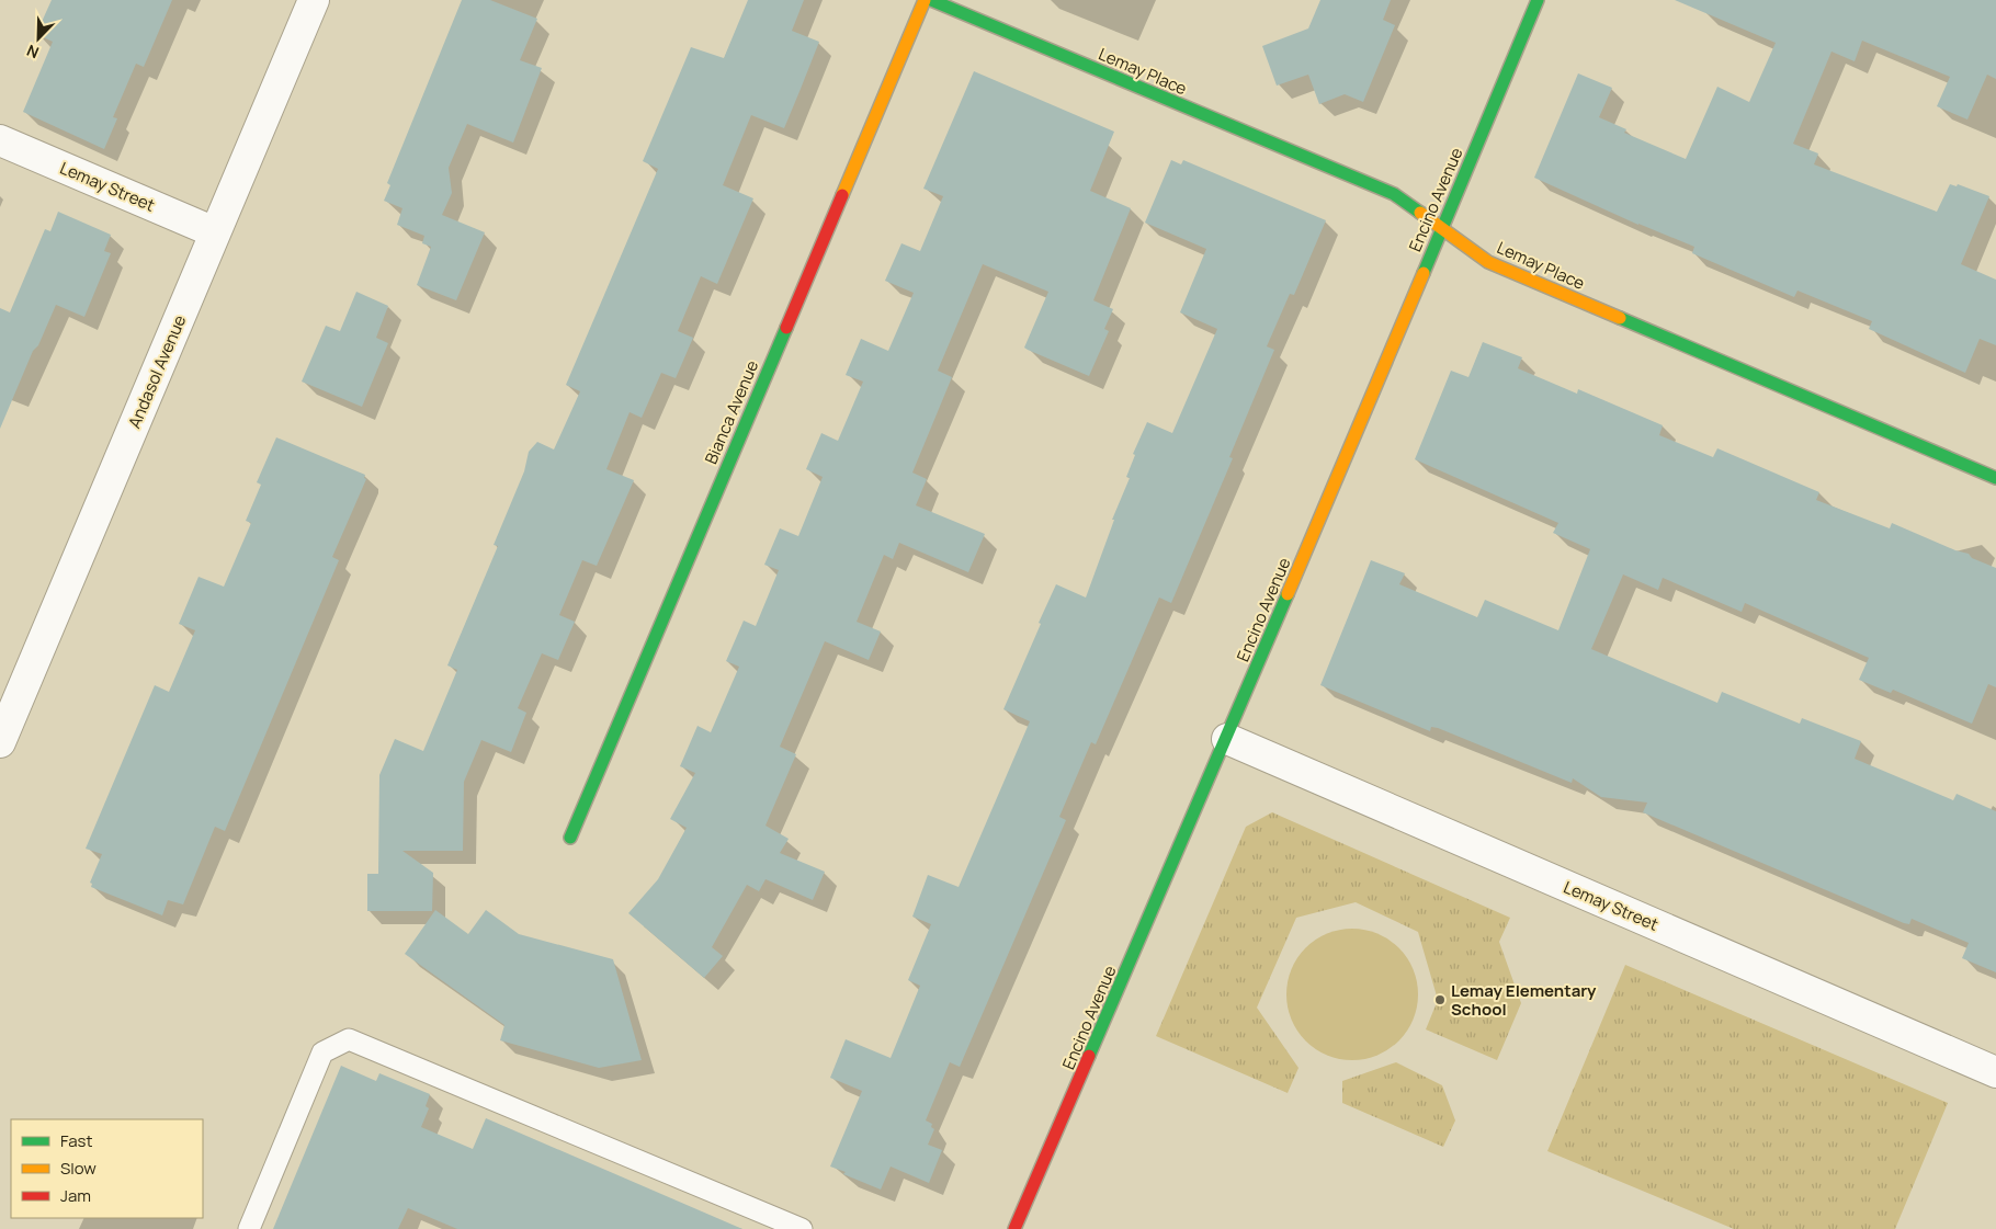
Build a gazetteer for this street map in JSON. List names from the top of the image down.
{
  "streets": {
    "street": [
      "Lemay Place",
      "Lemay Street",
      "Encino Avenue",
      "Andasol Avenue",
      "Bianca Avenue"
    ]
  },
  "crossings": [
    ["Lemay Place", "Encino Avenue"],
    ["Lemay Street", "Encino Avenue"],
    ["Lemay Street", "Andasol Avenue"]
  ],
  "places": ["Lemay Elementary School"],
  "legend": ["Fast", "Slow", "Jam"],
  "north": "bottom left"
}
